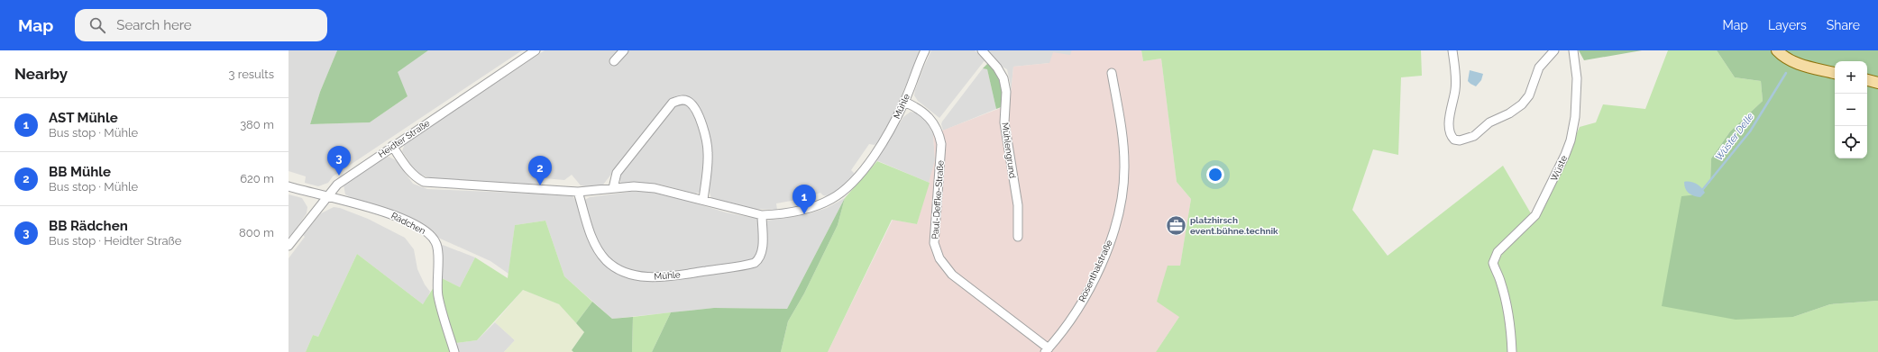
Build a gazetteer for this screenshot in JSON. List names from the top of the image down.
{
  "streets": {
    "street": [
      "Mühle",
      "Heidter Straße",
      "Mühlengrund",
      "Wüste",
      "Paul-Deffke-Straße",
      "Rädchen",
      "Rosenthalstraße"
    ]
  },
  "crossings": [
    ["Mühle", "Heidter Straße"],
    ["Mühle", "Paul-Deffke-Straße"],
    ["Heidter Straße", "Rädchen"],
    ["Paul-Deffke-Straße", "Rosenthalstraße"]
  ],
  "water": ["Wüster Delle"],
  "places": {
    "office": ["platzhirsch event.bühne.technik"]
  },
  "page": {
    "header": "Map",
    "search": "Search here",
    "nav": ["Map", "Layers", "Share"],
    "heading": ["Nearby", "3 results"],
    "map_buttons": ["+", "−"],
    "list": [
      {
        "mark": "1",
        "name": "AST Mühle",
        "note": "Bus stop · Mühle",
        "value": "380 m"
      },
      {
        "mark": "2",
        "name": "BB Mühle",
        "note": "Bus stop · Mühle",
        "value": "620 m"
      },
      {
        "mark": "3",
        "name": "BB Rädchen",
        "note": "Bus stop · Heidter Straße",
        "value": "800 m"
      }
    ],
    "pins": ["3", "2", "1"]
  }
}
